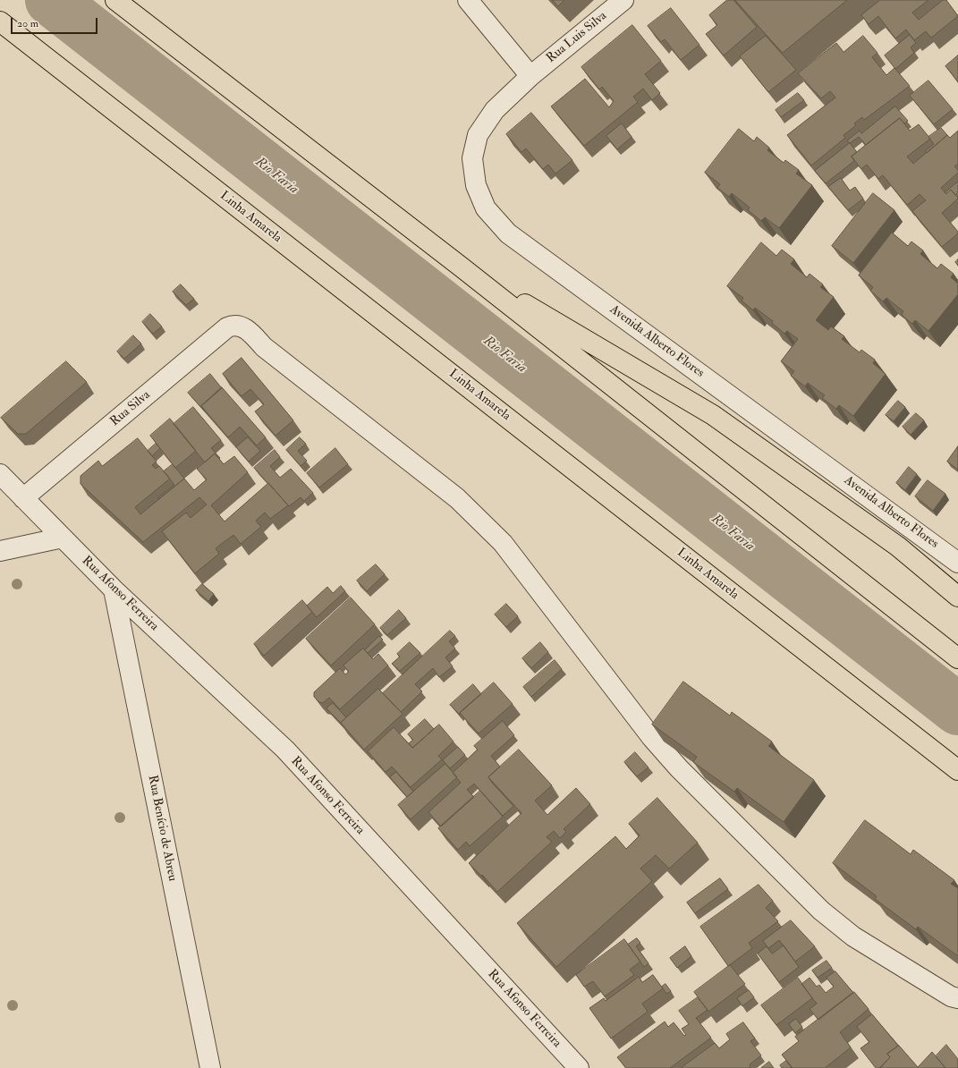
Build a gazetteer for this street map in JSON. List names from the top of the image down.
{
  "streets": {
    "highway": ["Linha Amarela"],
    "street": [
      "Rua Luis Silva",
      "Avenida Alberto Flores",
      "Rua Silva",
      "Rua Afonso Ferreira",
      "Rua Benício de Abreu"
    ]
  },
  "crossings": [
    ["Rua Luis Silva", "Avenida Alberto Flores"],
    ["Rua Silva", "Rua Afonso Ferreira"],
    ["Rua Afonso Ferreira", "Rua Benício de Abreu"]
  ],
  "water": ["Rio Faria"],
  "scale_bar": "20 m"
}
